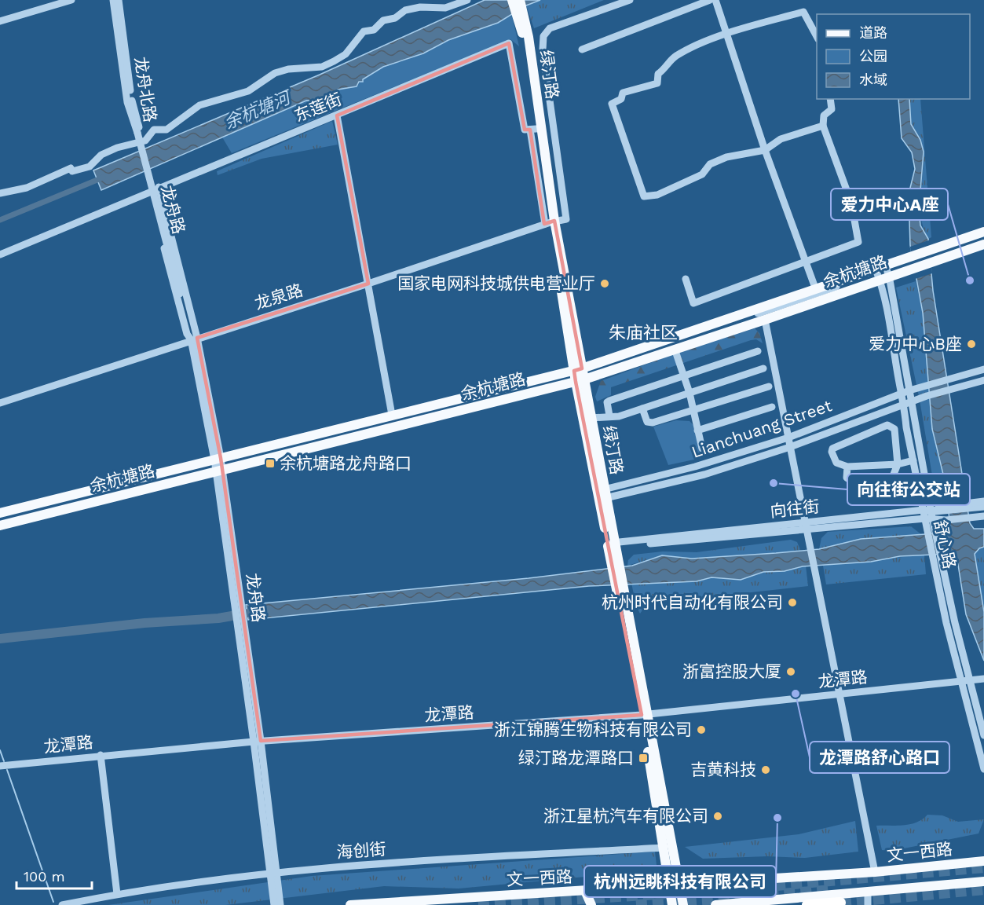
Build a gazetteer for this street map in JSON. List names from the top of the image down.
{
  "streets": {
    "main road": ["绿汀路", "余杭塘路", "文一西路"],
    "street": [
      "龙舟北路",
      "东莲街",
      "龙舟路",
      "龙泉路",
      "Lianchuang Street",
      "向往街",
      "舒心路",
      "龙潭路",
      "海创街"
    ]
  },
  "crossings": [
    ["绿汀路", "东莲街"],
    ["绿汀路", "余杭塘路"],
    ["绿汀路", "龙泉路"],
    ["绿汀路", "Lianchuang Street"],
    ["绿汀路", "向往街"],
    ["绿汀路", "龙潭路"],
    ["绿汀路", "海创街"],
    ["绿汀路", "文一西路"],
    ["龙舟北路", "龙舟路"],
    ["东莲街", "龙舟路"],
    ["龙舟路", "余杭塘路"],
    ["龙舟路", "龙泉路"],
    ["龙舟路", "龙潭路"],
    ["龙舟路", "海创街"],
    ["余杭塘路", "舒心路"],
    ["Lianchuang Street", "舒心路"],
    ["向往街", "舒心路"],
    ["舒心路", "龙潭路"]
  ],
  "districts": ["朱庙社区"],
  "water": ["余杭塘河"],
  "places": {
    "other": [
      "爱力中心A座",
      "国家电网科技城供电营业厅",
      "爱力中心B座",
      "向往街公交站",
      "杭州时代自动化有限公司",
      "浙富控股大厦",
      "龙潭路舒心路口",
      "浙江锦腾生物科技有限公司",
      "吉黄科技",
      "浙江星杭汽车有限公司",
      "杭州远眺科技有限公司"
    ],
    "transit": ["余杭塘路龙舟路口", "绿汀路龙潭路口"]
  },
  "legend": ["道路", "公园", "水域"],
  "scale_bar": "100 m"
}
